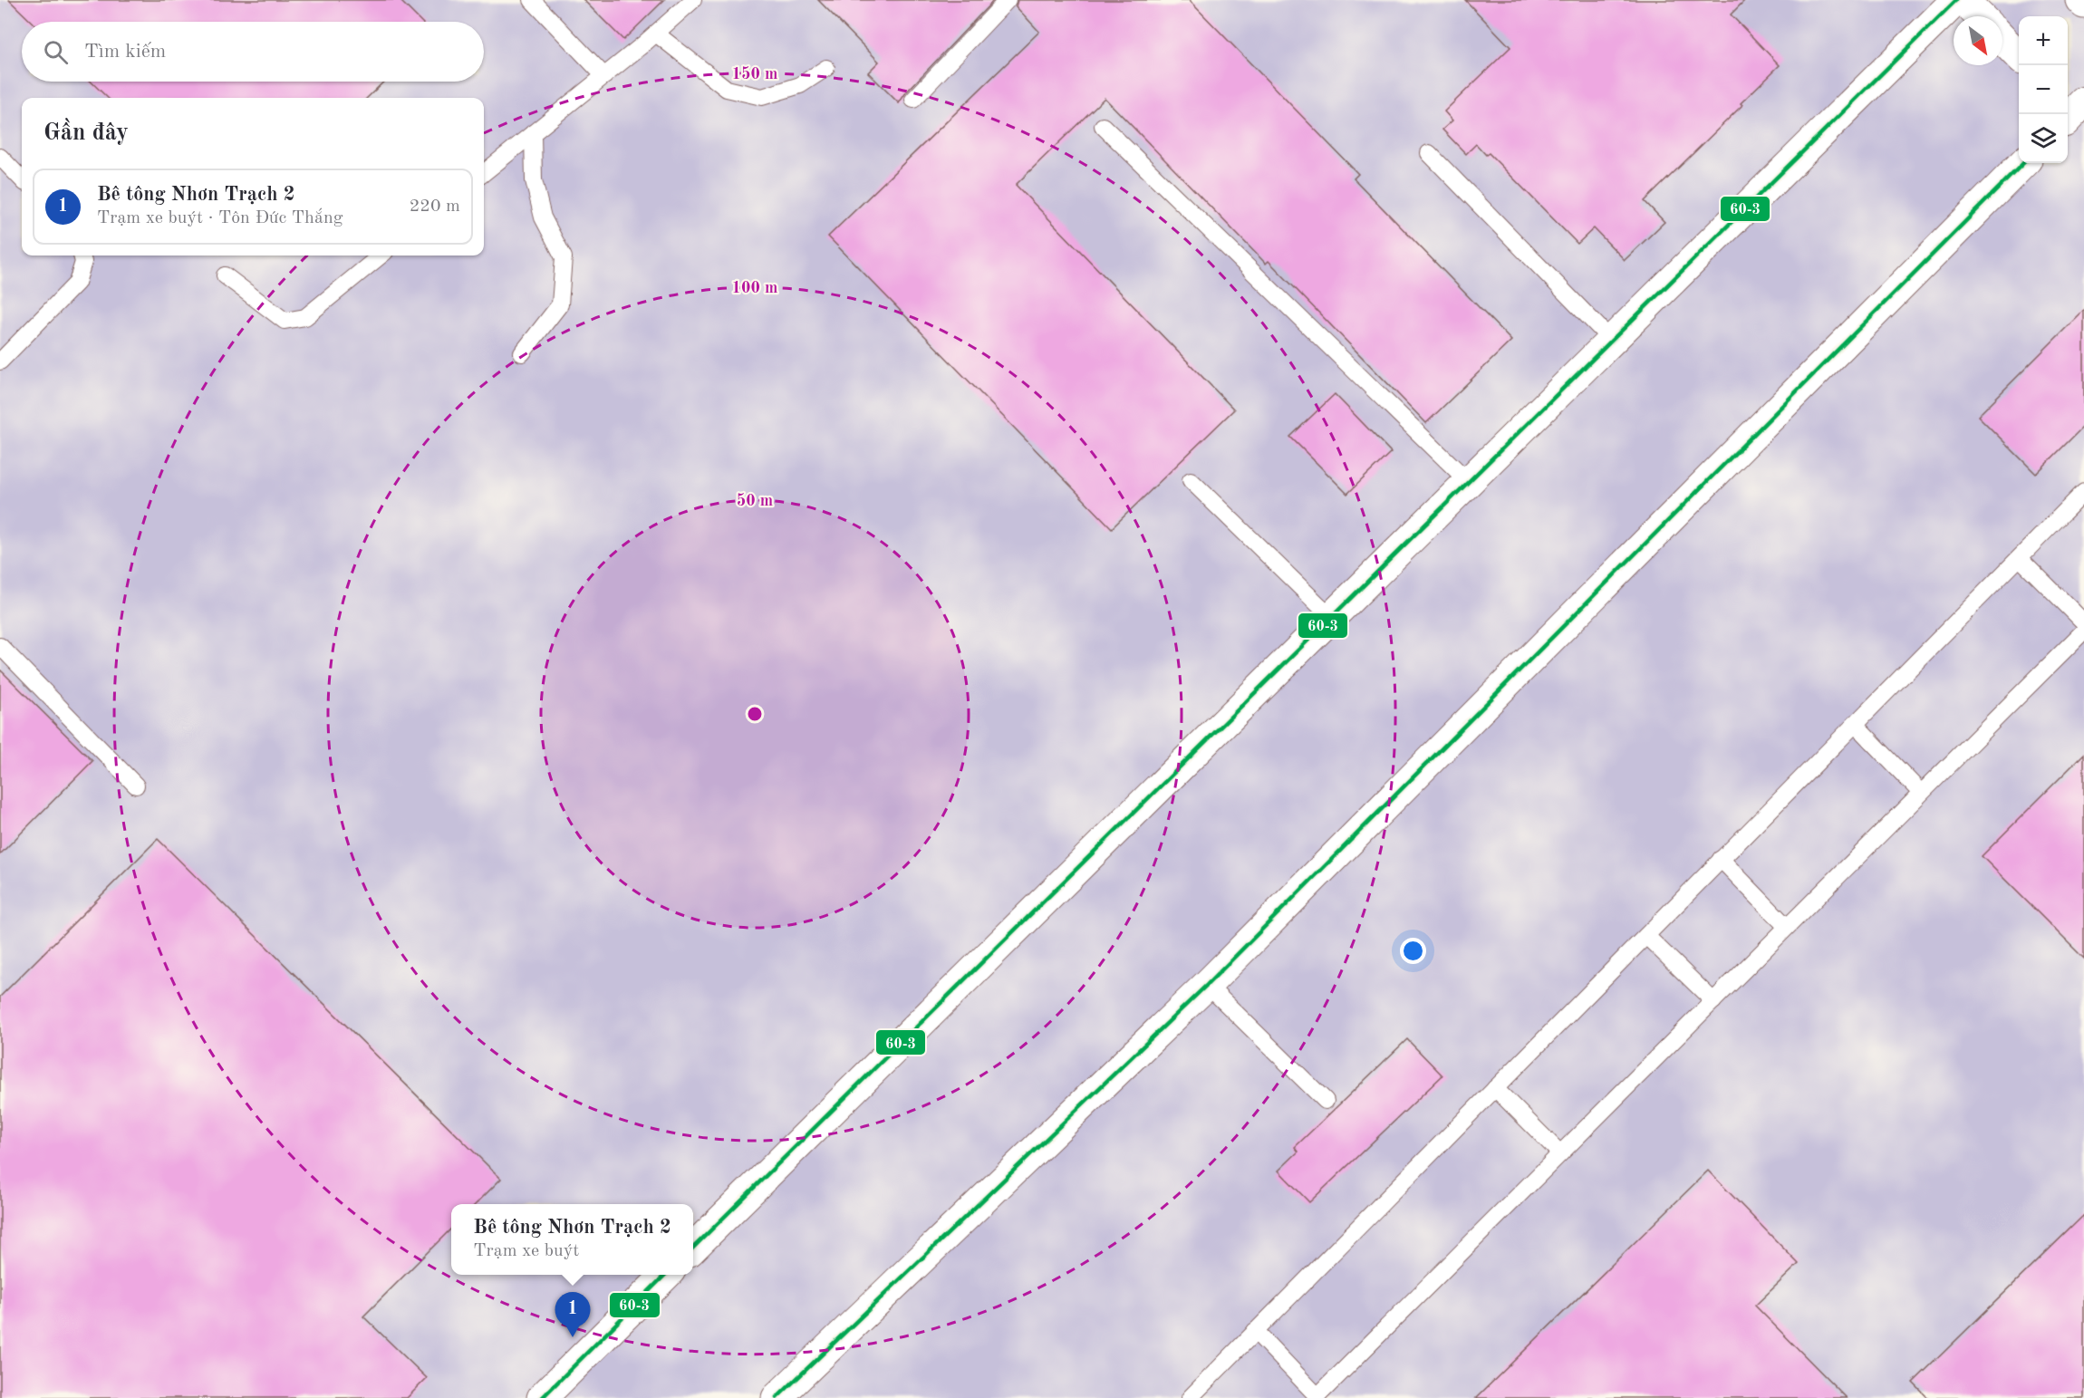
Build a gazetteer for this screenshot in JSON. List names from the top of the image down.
{
  "lines": ["transit line 60-3"],
  "north": "bottom right",
  "page": {
    "map_buttons": ["+", "−"],
    "search": "Tìm kiếm",
    "heading": "Gần đây",
    "list": [
      {
        "mark": "1",
        "name": "Bê tông Nhơn Trạch 2",
        "note": "Trạm xe buýt · Tôn Đức Thắng",
        "value": "220 m"
      }
    ],
    "popup": ["Bê tông Nhơn Trạch 2", "Trạm xe buýt"],
    "pins": "1"
  },
  "rings": ["150 m", "100 m", "50 m"]
}
